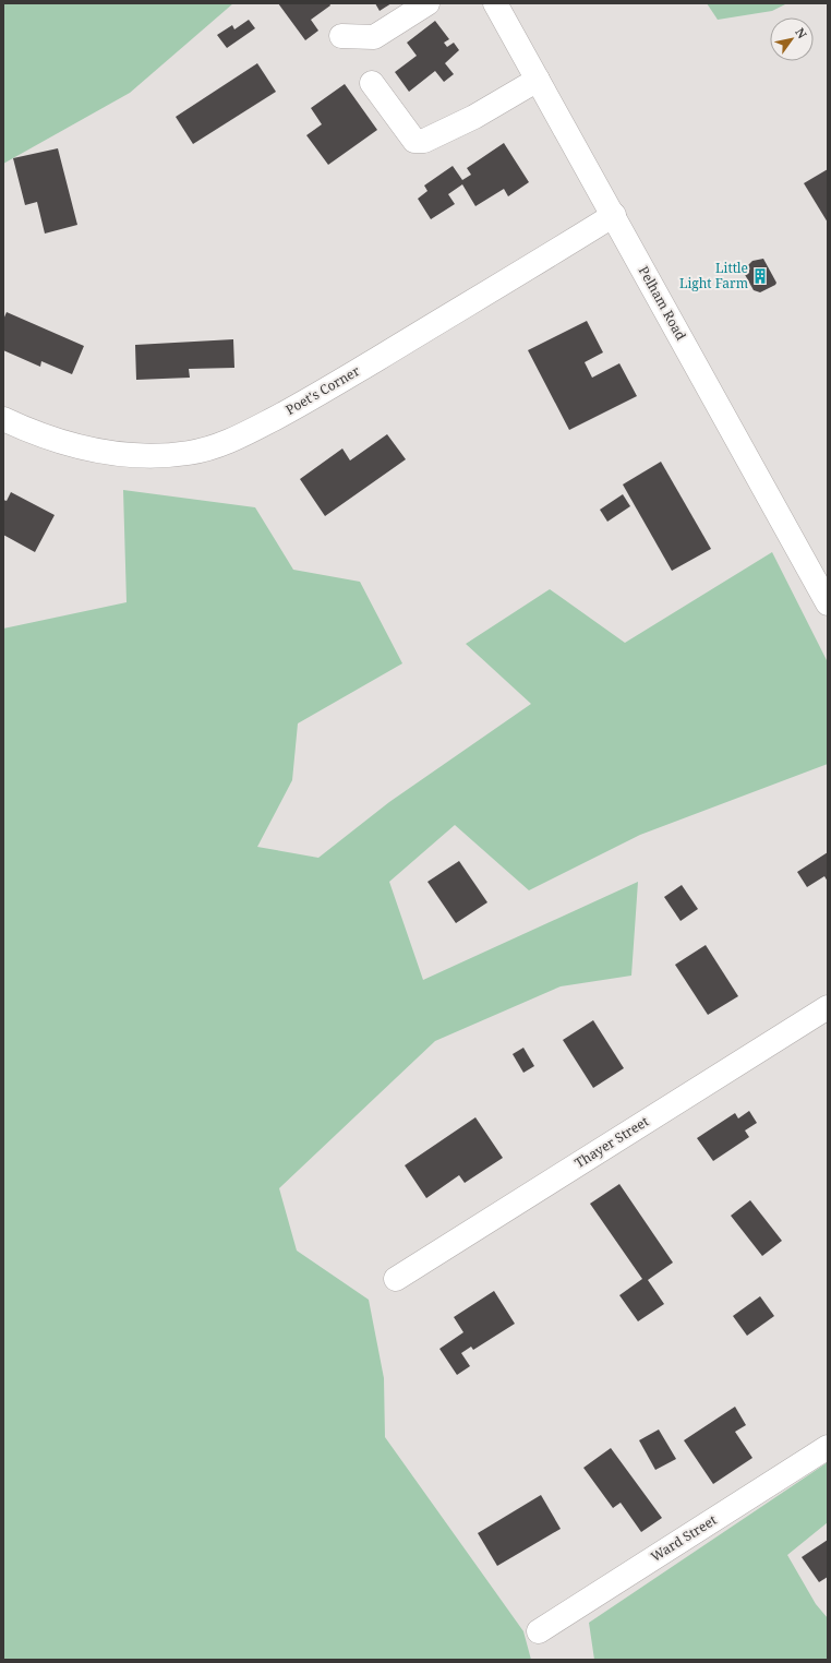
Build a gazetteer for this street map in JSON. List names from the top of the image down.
{
  "streets": {
    "street": [
      "Pelham Road",
      "Poet's Corner",
      "Thayer Street",
      "Ward Street"
    ]
  },
  "crossings": [
    ["Pelham Road", "Poet's Corner"]
  ],
  "places": {
    "building": ["Little Light Farm"]
  },
  "north": "top right"
}
